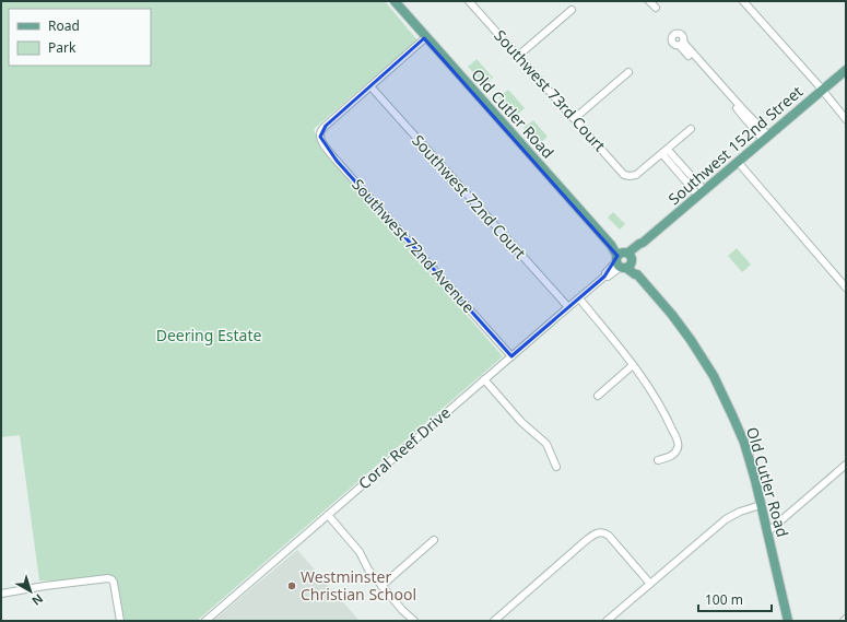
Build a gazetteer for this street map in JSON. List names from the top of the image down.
{
  "streets": {
    "main road": ["Old Cutler Road", "Southwest 152nd Street"],
    "street": [
      "Southwest 73rd Court",
      "Southwest 72nd Court",
      "Southwest 72nd Avenue",
      "Coral Reef Drive"
    ]
  },
  "crossings": [
    ["Old Cutler Road", "Southwest 152nd Street"],
    ["Old Cutler Road", "Coral Reef Drive"],
    ["Southwest 152nd Street", "Coral Reef Drive"],
    ["Southwest 72nd Court", "Southwest 72nd Avenue"],
    ["Southwest 72nd Court", "Coral Reef Drive"],
    ["Southwest 72nd Avenue", "Coral Reef Drive"]
  ],
  "parks": ["Deering Estate"],
  "places": ["Westminster Christian School"],
  "legend": ["Road", "Park"],
  "scale_bar": "100 m",
  "north": "bottom right"
}
